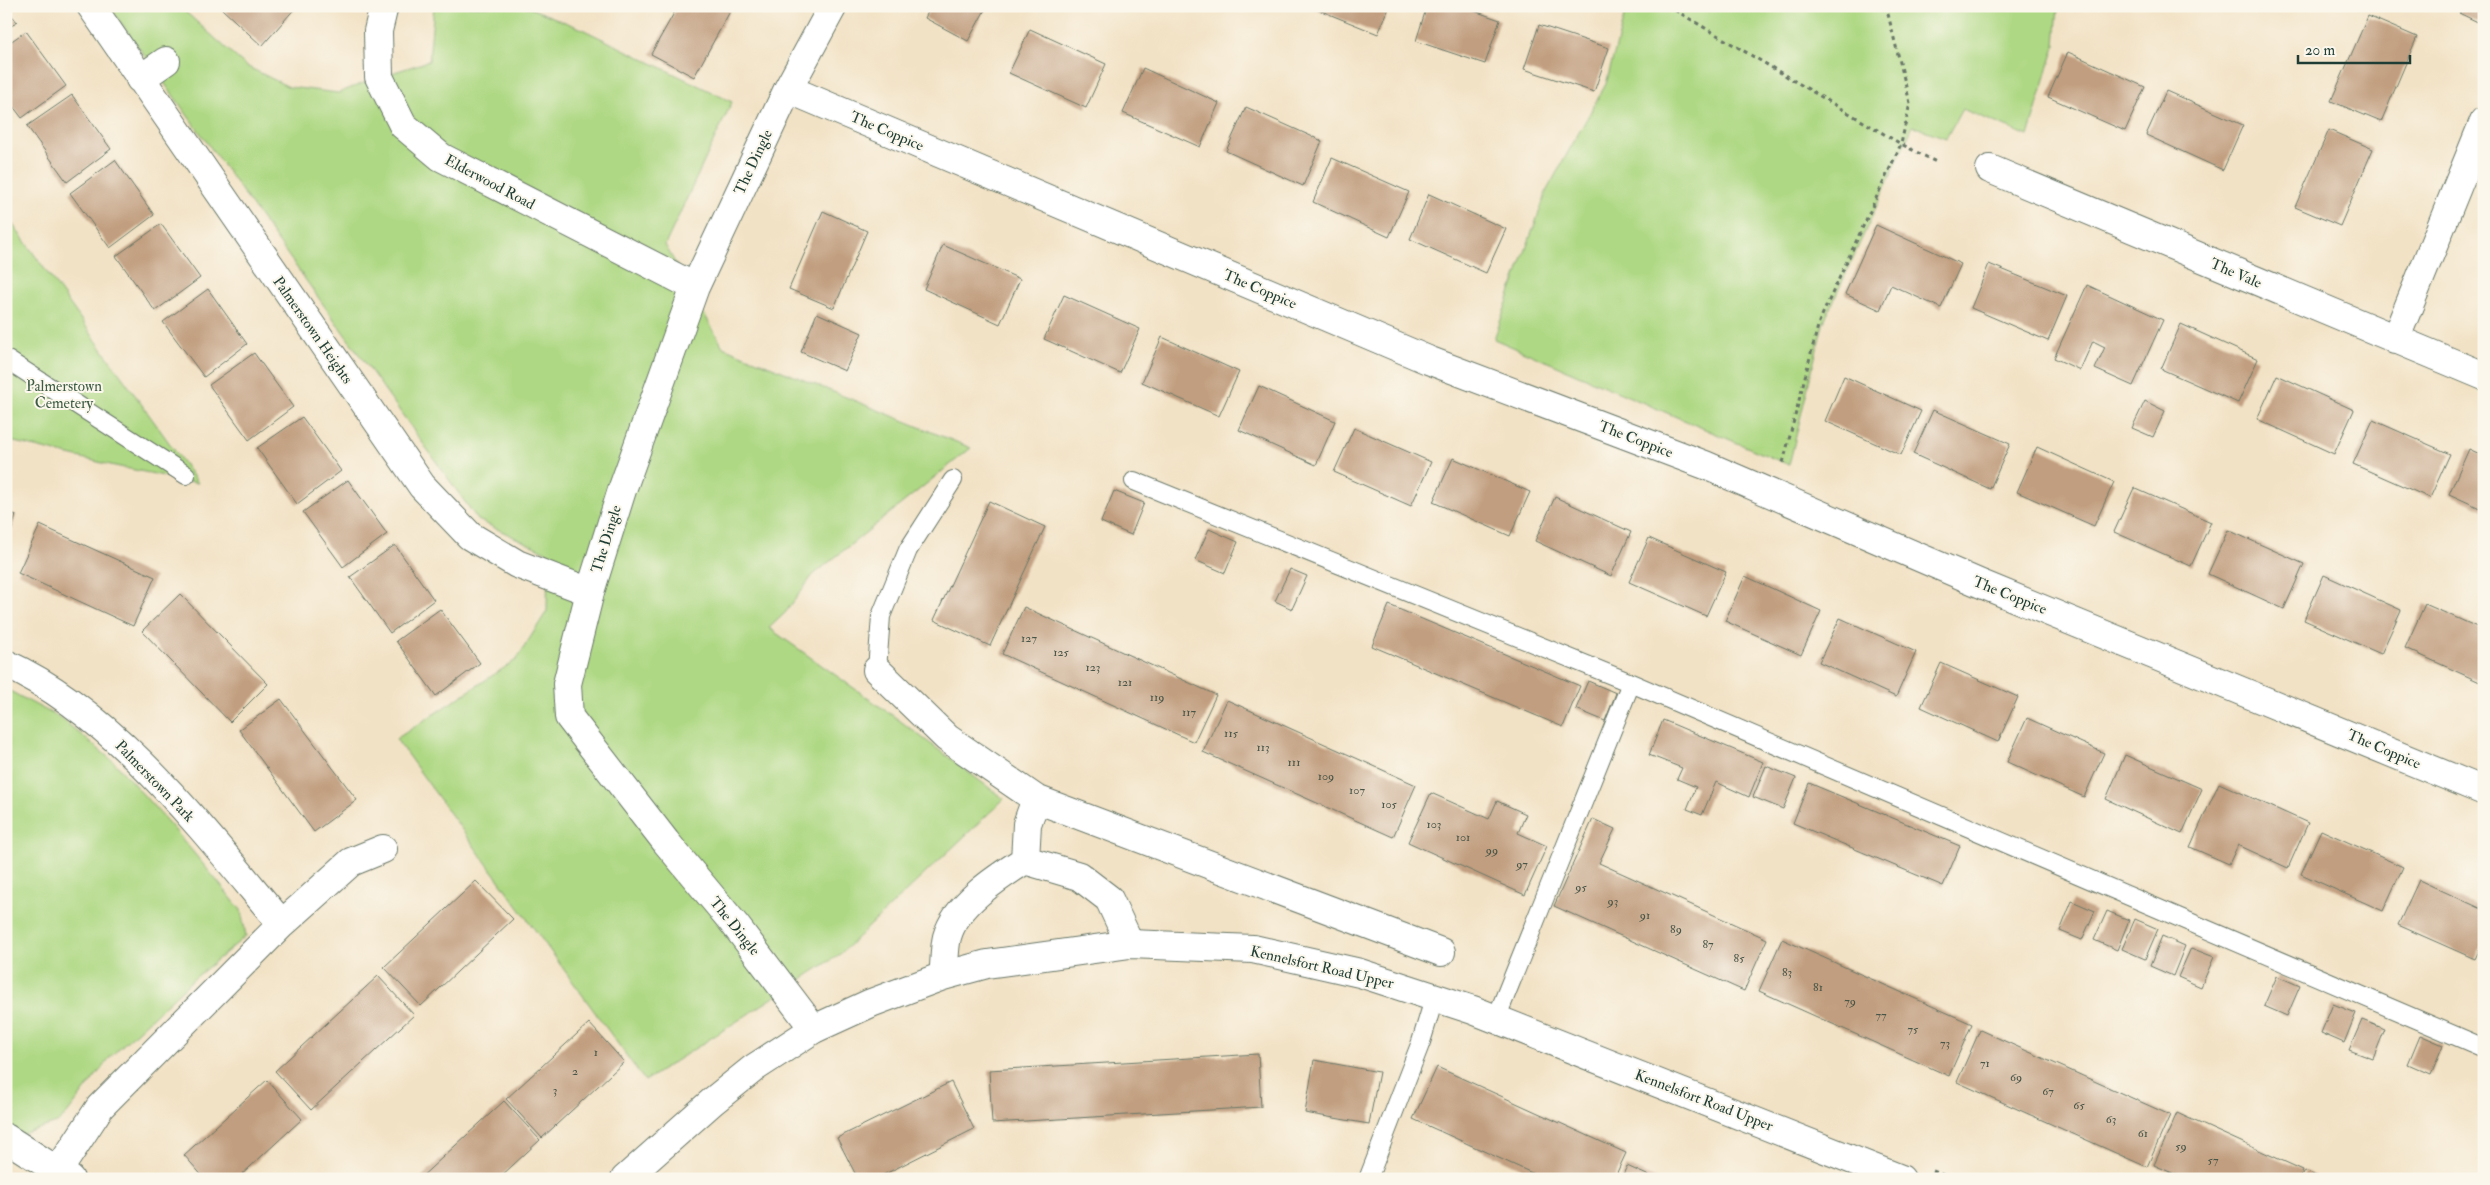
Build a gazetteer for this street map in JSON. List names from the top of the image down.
{
  "streets": {
    "street": [
      "The Coppice",
      "The Dingle",
      "Elderwood Road",
      "The Vale",
      "Palmerstown Heights",
      "Palmerstown Park",
      "Kennelsfort Road Upper"
    ]
  },
  "crossings": [
    ["The Coppice", "The Dingle"],
    ["The Dingle", "Elderwood Road"],
    ["The Dingle", "Palmerstown Heights"],
    ["The Dingle", "Kennelsfort Road Upper"]
  ],
  "parks": ["Palmerstown Cemetery"],
  "house_numbers": [
    "127",
    "125",
    "123",
    "121",
    "119",
    "117",
    "115",
    "113",
    "111",
    "109",
    "107",
    "105",
    "103",
    "101",
    "99",
    "97",
    "95",
    "93",
    "91",
    "89",
    "87",
    "85",
    "83",
    "81",
    "79",
    "77",
    "75",
    "73",
    "1",
    "71",
    "2",
    "69",
    "3",
    "67",
    "65",
    "63",
    "61",
    "59",
    "57"
  ],
  "scale_bar": "20 m"
}
